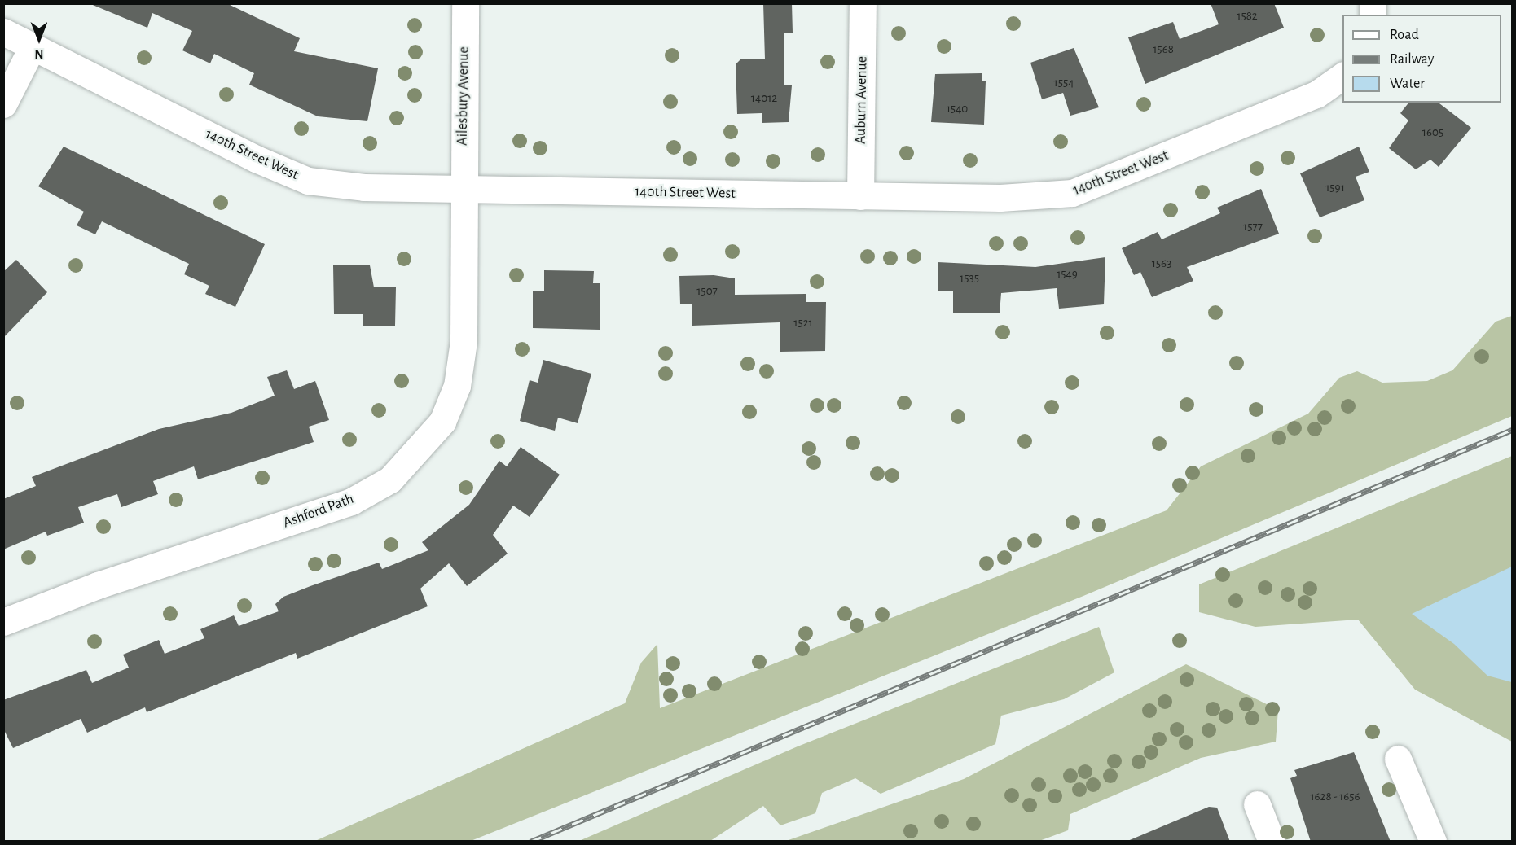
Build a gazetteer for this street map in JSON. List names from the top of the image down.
{
  "streets": {
    "street": [
      "Ailesbury Avenue",
      "Auburn Avenue",
      "140th Street West",
      "Ashford Path"
    ]
  },
  "crossings": [
    ["Ailesbury Avenue", "140th Street West"],
    ["Ailesbury Avenue", "Ashford Path"],
    ["Auburn Avenue", "140th Street West"],
    ["140th Street West", "Ashford Path"]
  ],
  "house_numbers": [
    "1582",
    "1568",
    "1554",
    "14012",
    "1540",
    "1605",
    "1591",
    "1577",
    "1563",
    "1549",
    "1535",
    "1507",
    "1521",
    "1628 - 1656"
  ],
  "legend": ["Road", "Railway", "Water"],
  "north": "bottom"
}
